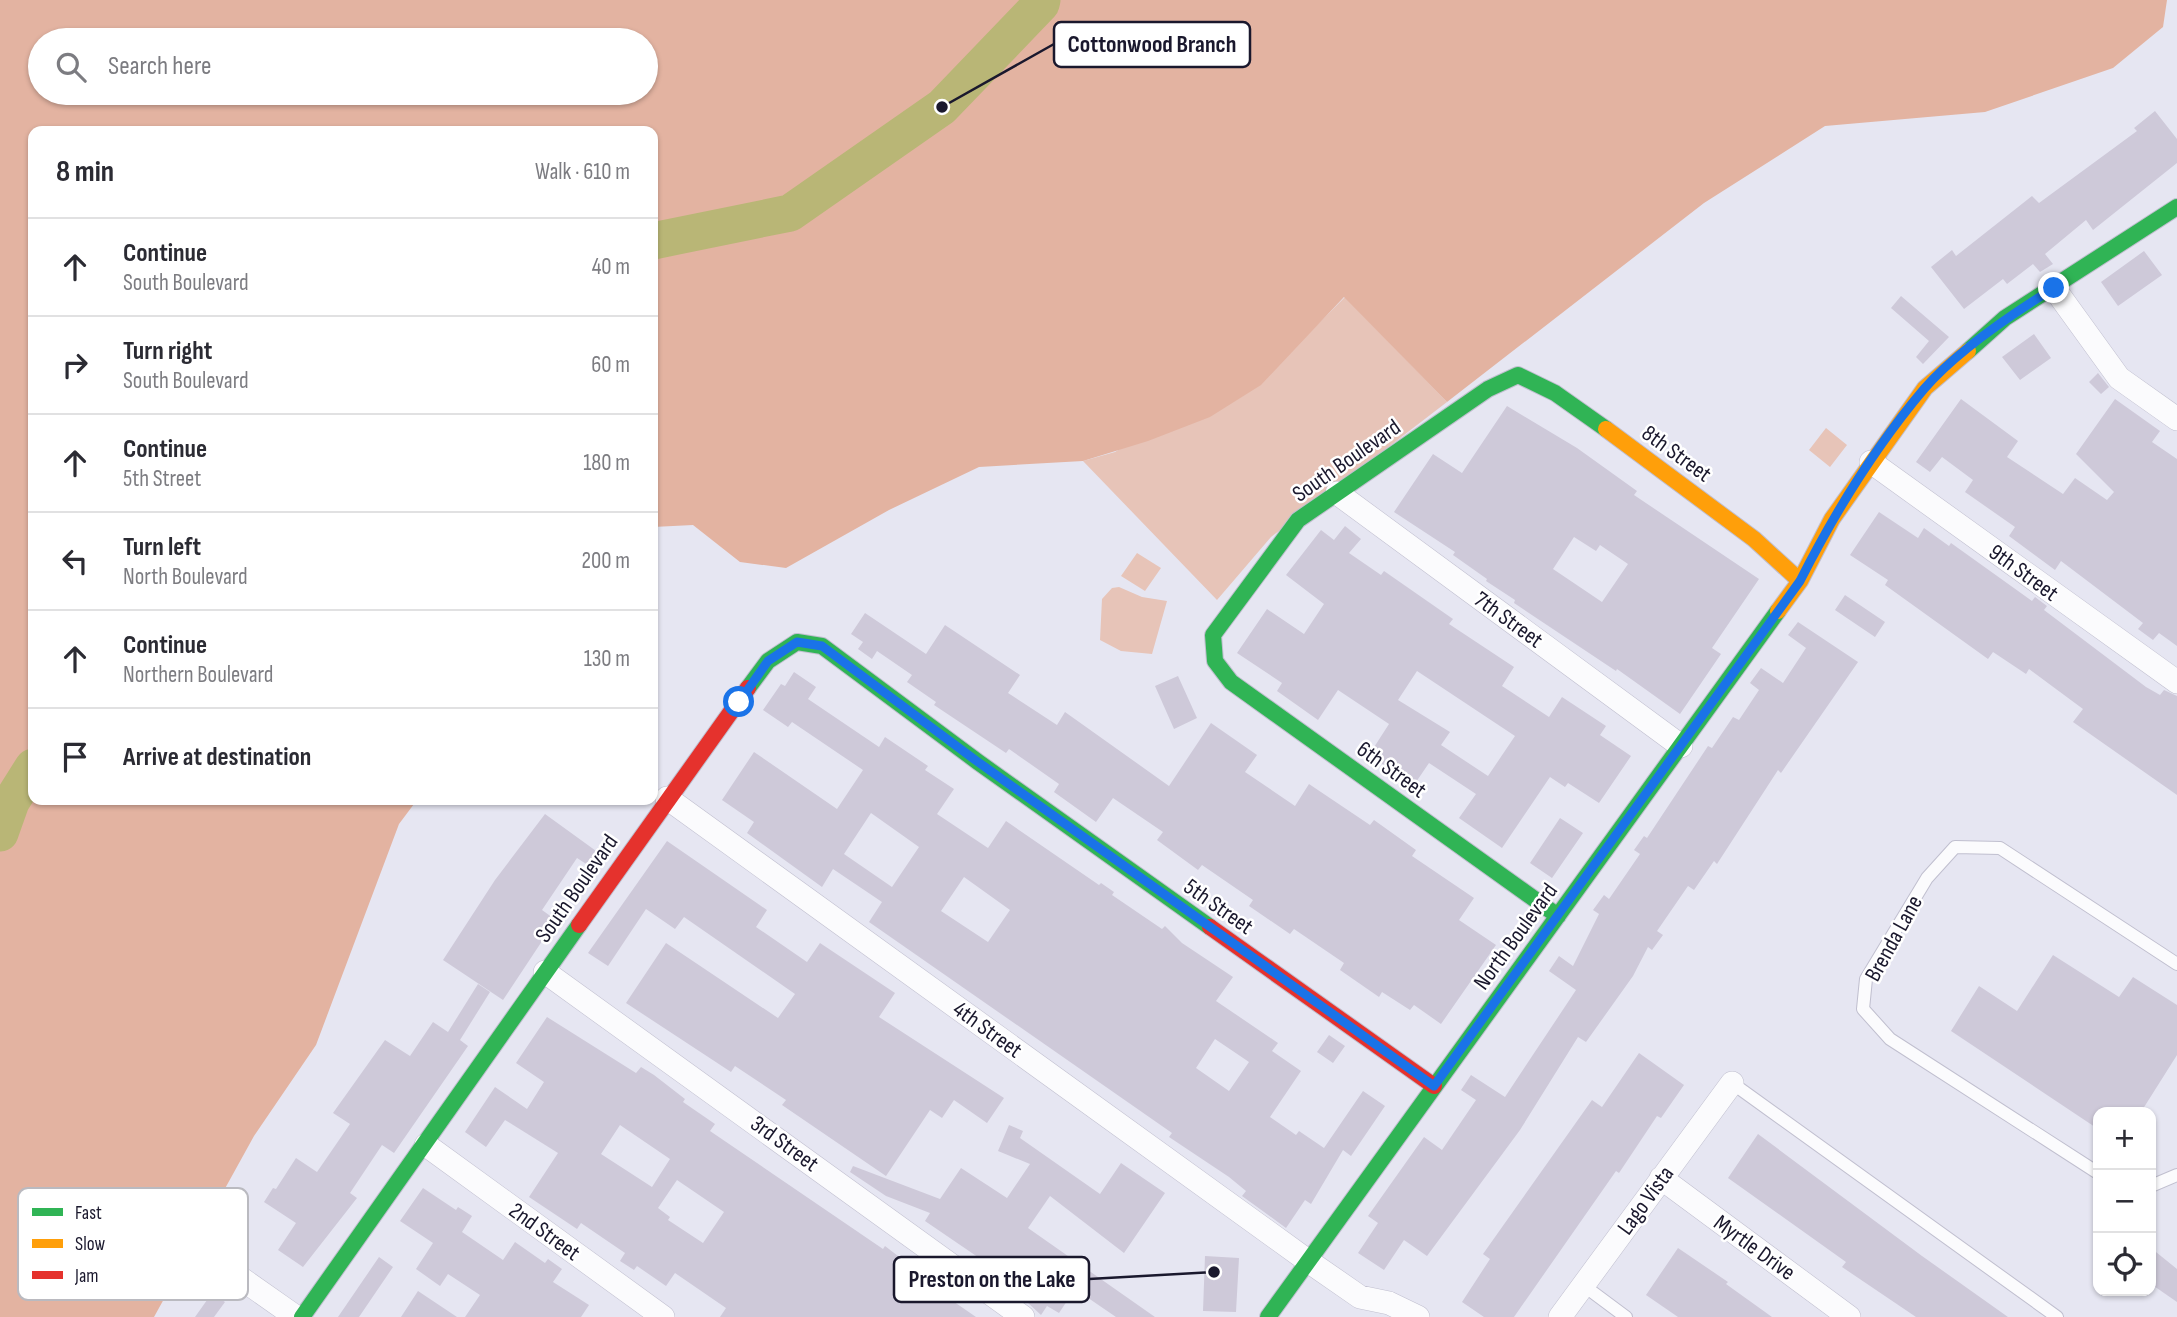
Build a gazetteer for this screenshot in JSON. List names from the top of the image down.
{
  "streets": {
    "street": [
      "8th Street",
      "South Boulevard",
      "9th Street",
      "7th Street",
      "6th Street",
      "5th Street",
      "North Boulevard",
      "4th Street",
      "3rd Street",
      "Lago Vista",
      "2nd Street",
      "Myrtle Drive"
    ],
    "lane": ["Brenda Lane"]
  },
  "crossings": [
    ["8th Street", "South Boulevard"],
    ["8th Street", "North Boulevard"],
    ["South Boulevard", "7th Street"],
    ["South Boulevard", "6th Street"],
    ["South Boulevard", "5th Street"],
    ["South Boulevard", "4th Street"],
    ["South Boulevard", "3rd Street"],
    ["South Boulevard", "2nd Street"],
    ["9th Street", "North Boulevard"],
    ["7th Street", "North Boulevard"],
    ["6th Street", "North Boulevard"],
    ["5th Street", "North Boulevard"],
    ["North Boulevard", "4th Street"],
    ["Lago Vista", "Myrtle Drive"]
  ],
  "places": ["Cottonwood Branch", "Preston on the Lake"],
  "legend": ["Fast", "Slow", "Jam"],
  "page": {
    "search": "Search here",
    "heading": ["8 min", "Walk · 610 m"],
    "list": [
      ["Continue", "South Boulevard", "40 m"],
      ["Turn right", "South Boulevard", "60 m"],
      ["Continue", "5th Street", "180 m"],
      ["Turn left", "North Boulevard", "200 m"],
      ["Continue", "Northern Boulevard", "130 m"],
      "Arrive at destination"
    ],
    "map_buttons": ["+", "−"]
  }
}
